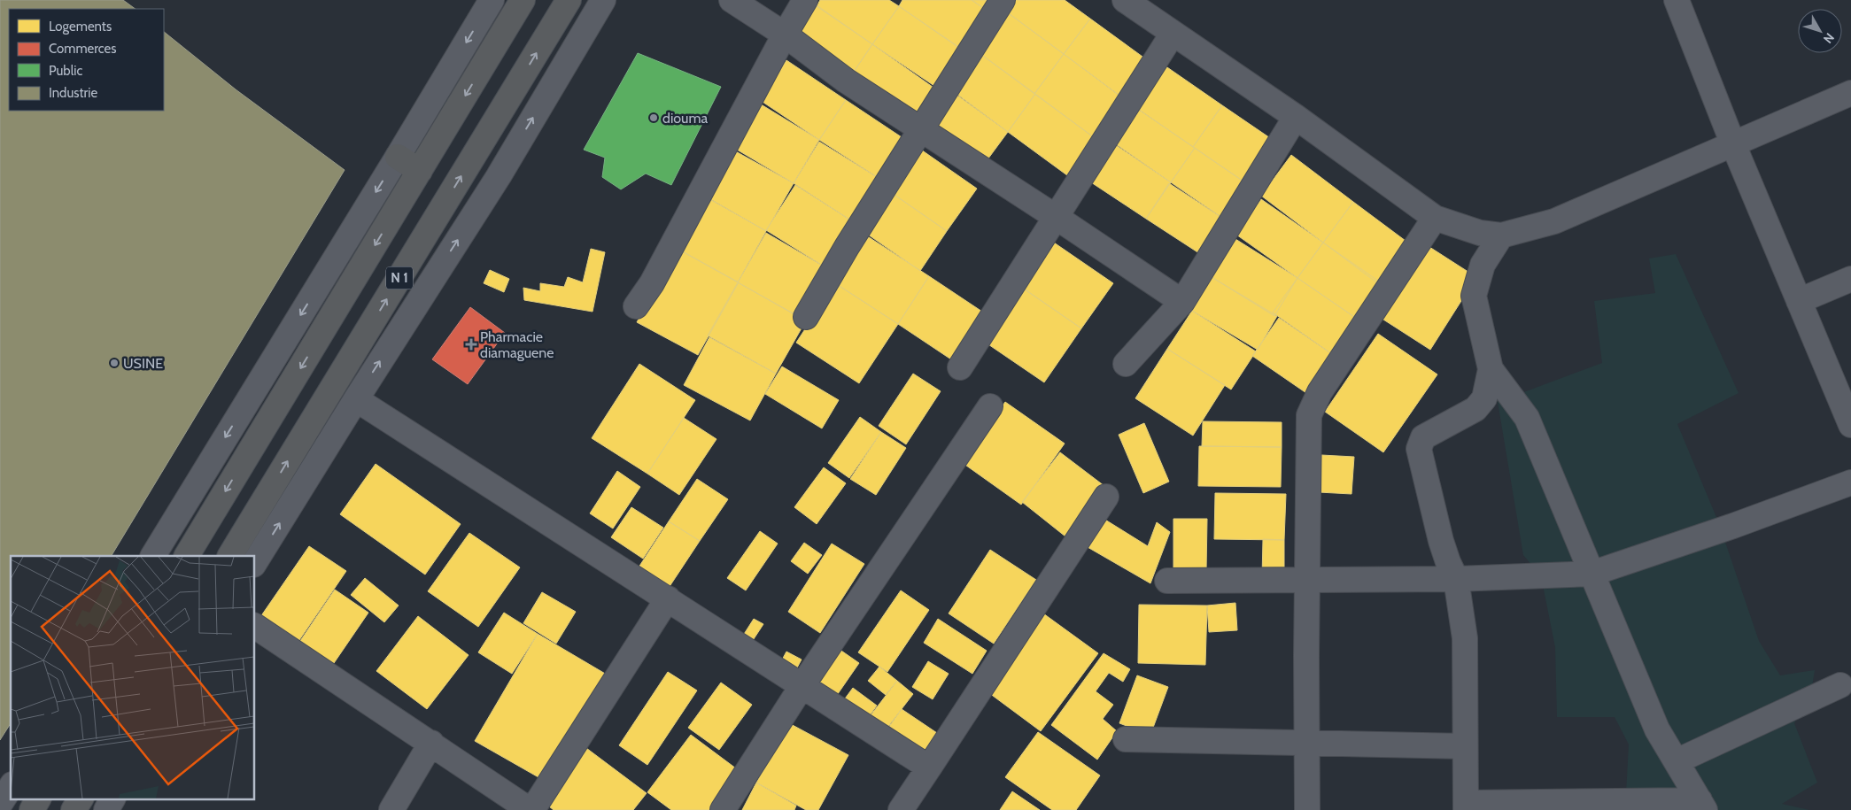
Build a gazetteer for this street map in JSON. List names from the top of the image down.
{
  "streets": {
    "highway": ["N 1"]
  },
  "places": {
    "other": ["diouma", "USINE"],
    "health": ["Pharmacie diamaguene"]
  },
  "legend": [
    "Logements",
    "Commerces",
    "Public",
    "Industrie"
  ],
  "north": "bottom right"
}
